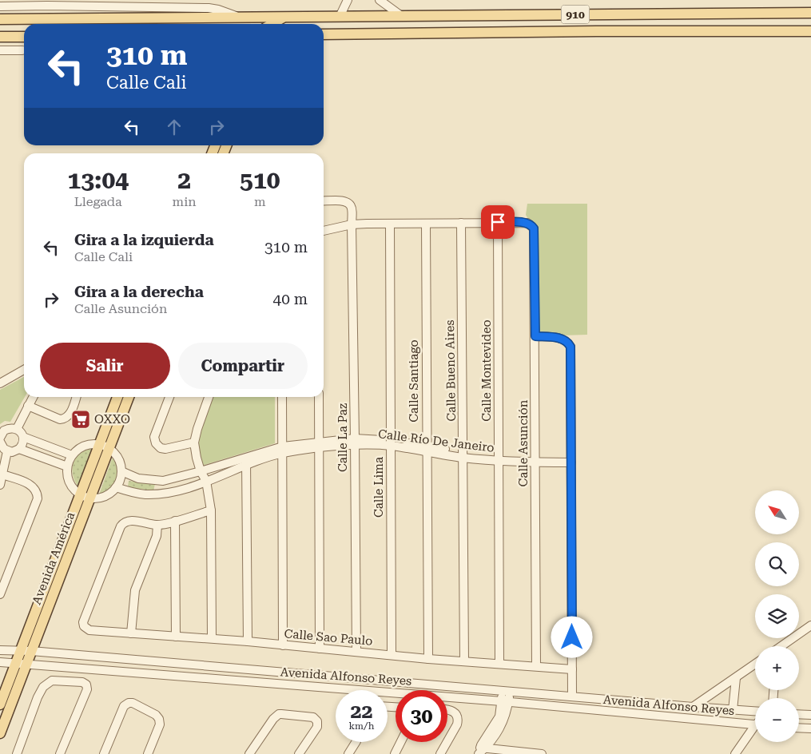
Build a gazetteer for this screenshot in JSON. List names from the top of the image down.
{
  "streets": {
    "main road": ["910", "Avenida América"],
    "street": [
      "Calle Bueno Aires",
      "Calle Montevideo",
      "Calle Santiago",
      "Calle La Paz",
      "Calle Río De Janeiro",
      "Calle Asunción",
      "Calle Lima",
      "Calle Sao Paulo",
      "Avenida Alfonso Reyes"
    ]
  },
  "crossings": [
    ["Calle Bueno Aires", "Calle Río De Janeiro"],
    ["Calle Bueno Aires", "Calle Sao Paulo"],
    ["Calle Montevideo", "Calle Río De Janeiro"],
    ["Calle Montevideo", "Calle Asunción"],
    ["Calle Montevideo", "Calle Sao Paulo"],
    ["Calle Santiago", "Calle Río De Janeiro"],
    ["Calle Santiago", "Calle Sao Paulo"],
    ["Calle La Paz", "Calle Río De Janeiro"],
    ["Calle La Paz", "Calle Sao Paulo"],
    ["Calle Río De Janeiro", "Calle Asunción"],
    ["Calle Río De Janeiro", "Calle Lima"],
    ["Calle Asunción", "Calle Sao Paulo"],
    ["Calle Lima", "Calle Sao Paulo"],
    ["Avenida América", "Avenida Alfonso Reyes"]
  ],
  "places": {
    "supermarket": ["OXXO"]
  },
  "north": "top left",
  "page": {
    "turn": ["310 m", "Calle Cali"],
    "eta": [
      "13:04",
      "Llegada",
      "2",
      "min",
      "510",
      "m"
    ],
    "list": [
      {
        "name": "Gira a la izquierda",
        "note": "Calle Cali",
        "value": "310 m"
      },
      {
        "name": "Gira a la derecha",
        "note": "Calle Asunción",
        "value": "40 m"
      }
    ],
    "buttons": ["Salir", "Compartir"],
    "map_buttons": ["+", "−"],
    "speed": "22 km/h",
    "limit": "30"
  }
}
